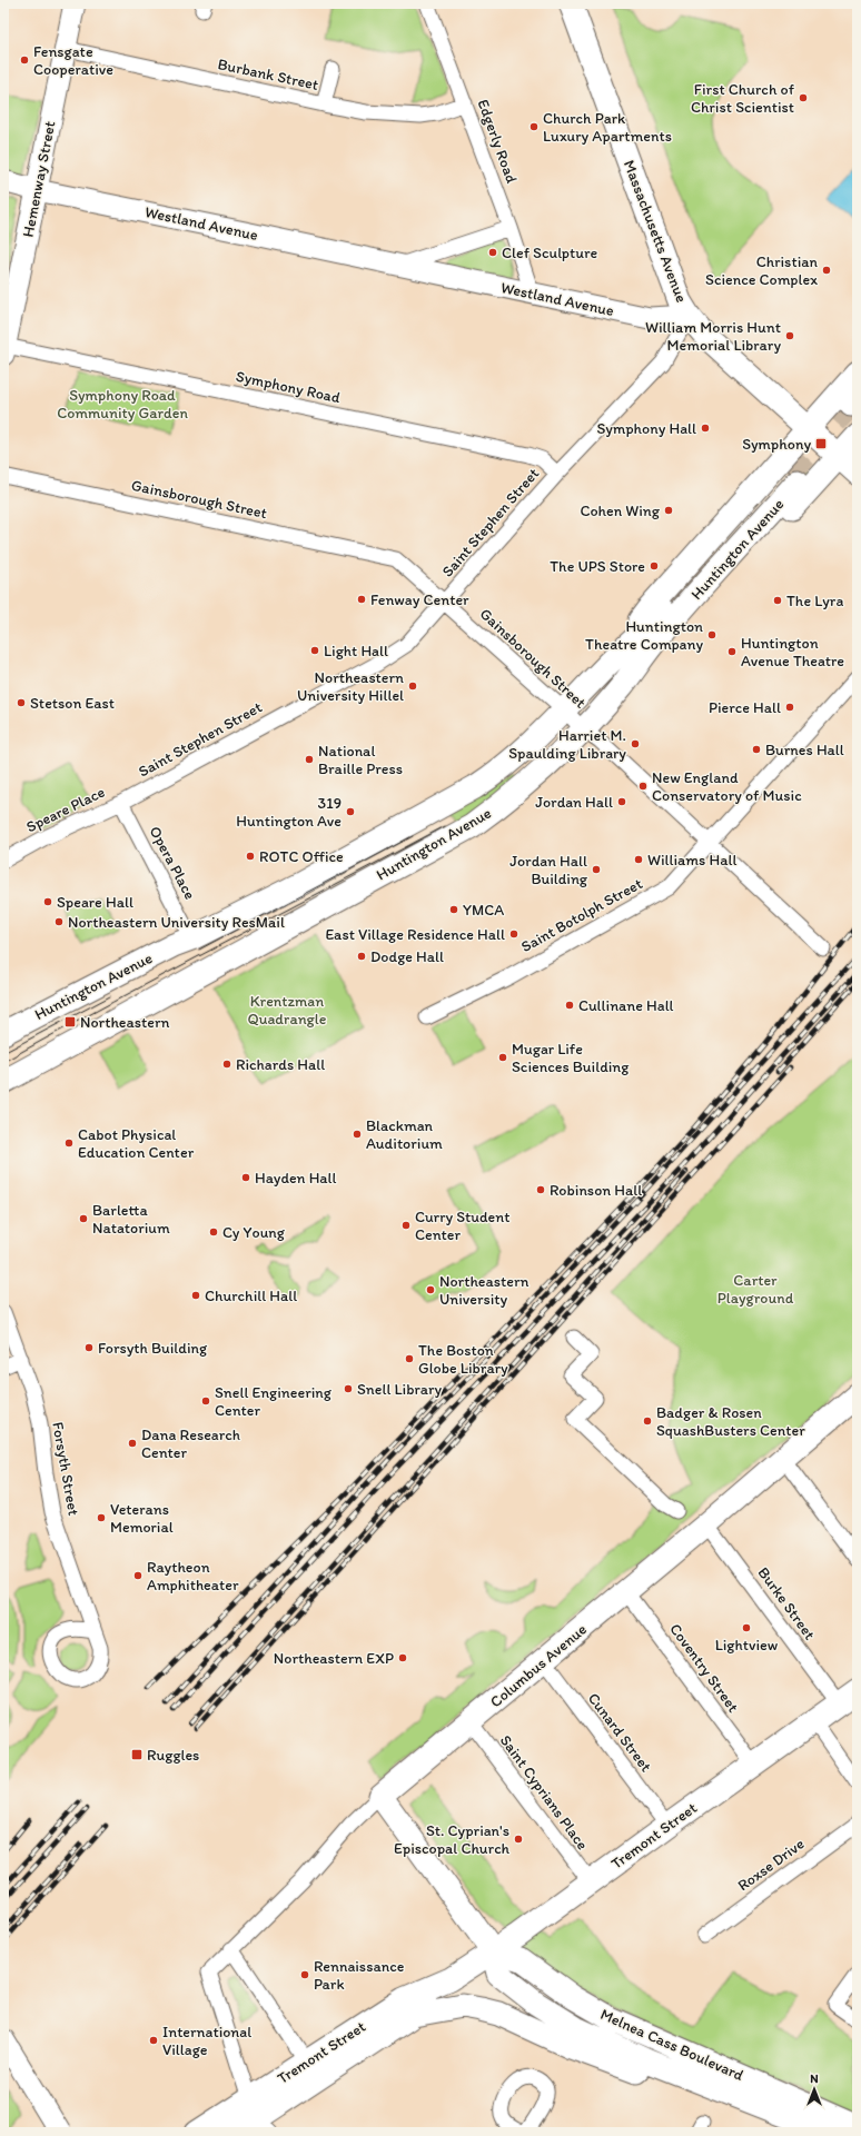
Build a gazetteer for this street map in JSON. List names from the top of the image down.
{
  "streets": {
    "main road": [
      "Hemenway Street",
      "Westland Avenue",
      "Massachusetts Avenue",
      "Huntington Avenue",
      "Columbus Avenue",
      "Tremont Street",
      "Melnea Cass Boulevard"
    ],
    "street": [
      "Burbank Street",
      "Edgerly Road",
      "Symphony Road",
      "Gainsborough Street",
      "Saint Stephen Street",
      "Speare Place",
      "Opera Place",
      "Saint Botolph Street",
      "Forsyth Street",
      "Burke Street",
      "Coventry Street",
      "Cunard Street",
      "Saint Cyprians Place",
      "Roxse Drive"
    ]
  },
  "crossings": [
    ["Burbank Street", "Edgerly Road"],
    ["Burbank Street", "Hemenway Street"],
    ["Edgerly Road", "Westland Avenue"],
    ["Hemenway Street", "Westland Avenue"],
    ["Hemenway Street", "Symphony Road"],
    ["Westland Avenue", "Massachusetts Avenue"],
    ["Westland Avenue", "Saint Stephen Street"],
    ["Massachusetts Avenue", "Saint Stephen Street"],
    ["Symphony Road", "Saint Stephen Street"],
    ["Gainsborough Street", "Saint Stephen Street"],
    ["Gainsborough Street", "Huntington Avenue"],
    ["Gainsborough Street", "Saint Botolph Street"],
    ["Saint Stephen Street", "Speare Place"],
    ["Saint Stephen Street", "Opera Place"],
    ["Huntington Avenue", "Opera Place"],
    ["Speare Place", "Opera Place"],
    ["Burke Street", "Columbus Avenue"],
    ["Burke Street", "Tremont Street"],
    ["Columbus Avenue", "Coventry Street"],
    ["Columbus Avenue", "Cunard Street"],
    ["Columbus Avenue", "Saint Cyprians Place"],
    ["Columbus Avenue", "Tremont Street"],
    ["Columbus Avenue", "Melnea Cass Boulevard"],
    ["Coventry Street", "Tremont Street"],
    ["Cunard Street", "Tremont Street"],
    ["Saint Cyprians Place", "Tremont Street"],
    ["Tremont Street", "Melnea Cass Boulevard"]
  ],
  "parks": ["Symphony Road Community Garden", "Krentzman Quadrangle", "Carter Playground"],
  "places": {
    "other": [
      "Fensgate Cooperative",
      "First Church of Christ Scientist",
      "Church Park Luxury Apartments",
      "Clef Sculpture",
      "Christian Science Complex",
      "William Morris Hunt Memorial Library",
      "Symphony Hall",
      "Cohen Wing",
      "The UPS Store",
      "Fenway Center",
      "The Lyra",
      "Huntington Theatre Company",
      "Light Hall",
      "Huntington Avenue Theatre",
      "Northeastern University Hillel",
      "Stetson East",
      "Pierce Hall",
      "Harriet M. Spaulding Library",
      "Burnes Hall",
      "National Braille Press",
      "New England Conservatory of Music",
      "Jordan Hall",
      "319 Huntington Ave",
      "ROTC Office",
      "Williams Hall",
      "Jordan Hall Building",
      "Speare Hall",
      "YMCA",
      "Northeastern University ResMail",
      "East Village Residence Hall",
      "Dodge Hall",
      "Cullinane Hall",
      "Mugar Life Sciences Building",
      "Richards Hall",
      "Blackman Auditorium",
      "Cabot Physical Education Center",
      "Hayden Hall",
      "Robinson Hall",
      "Barletta Natatorium",
      "Curry Student Center",
      "Cy Young",
      "Northeastern University",
      "Churchill Hall",
      "Forsyth Building",
      "The Boston Globe Library",
      "Snell Library",
      "Snell Engineering Center",
      "Badger & Rosen SquashBusters Center",
      "Dana Research Center",
      "Veterans Memorial",
      "Raytheon Amphitheater",
      "Lightview",
      "Northeastern EXP",
      "St. Cyprian's Episcopal Church",
      "Rennaissance Park",
      "International Village"
    ],
    "transit": ["Symphony", "Northeastern", "Ruggles"]
  },
  "north": "top"
}
